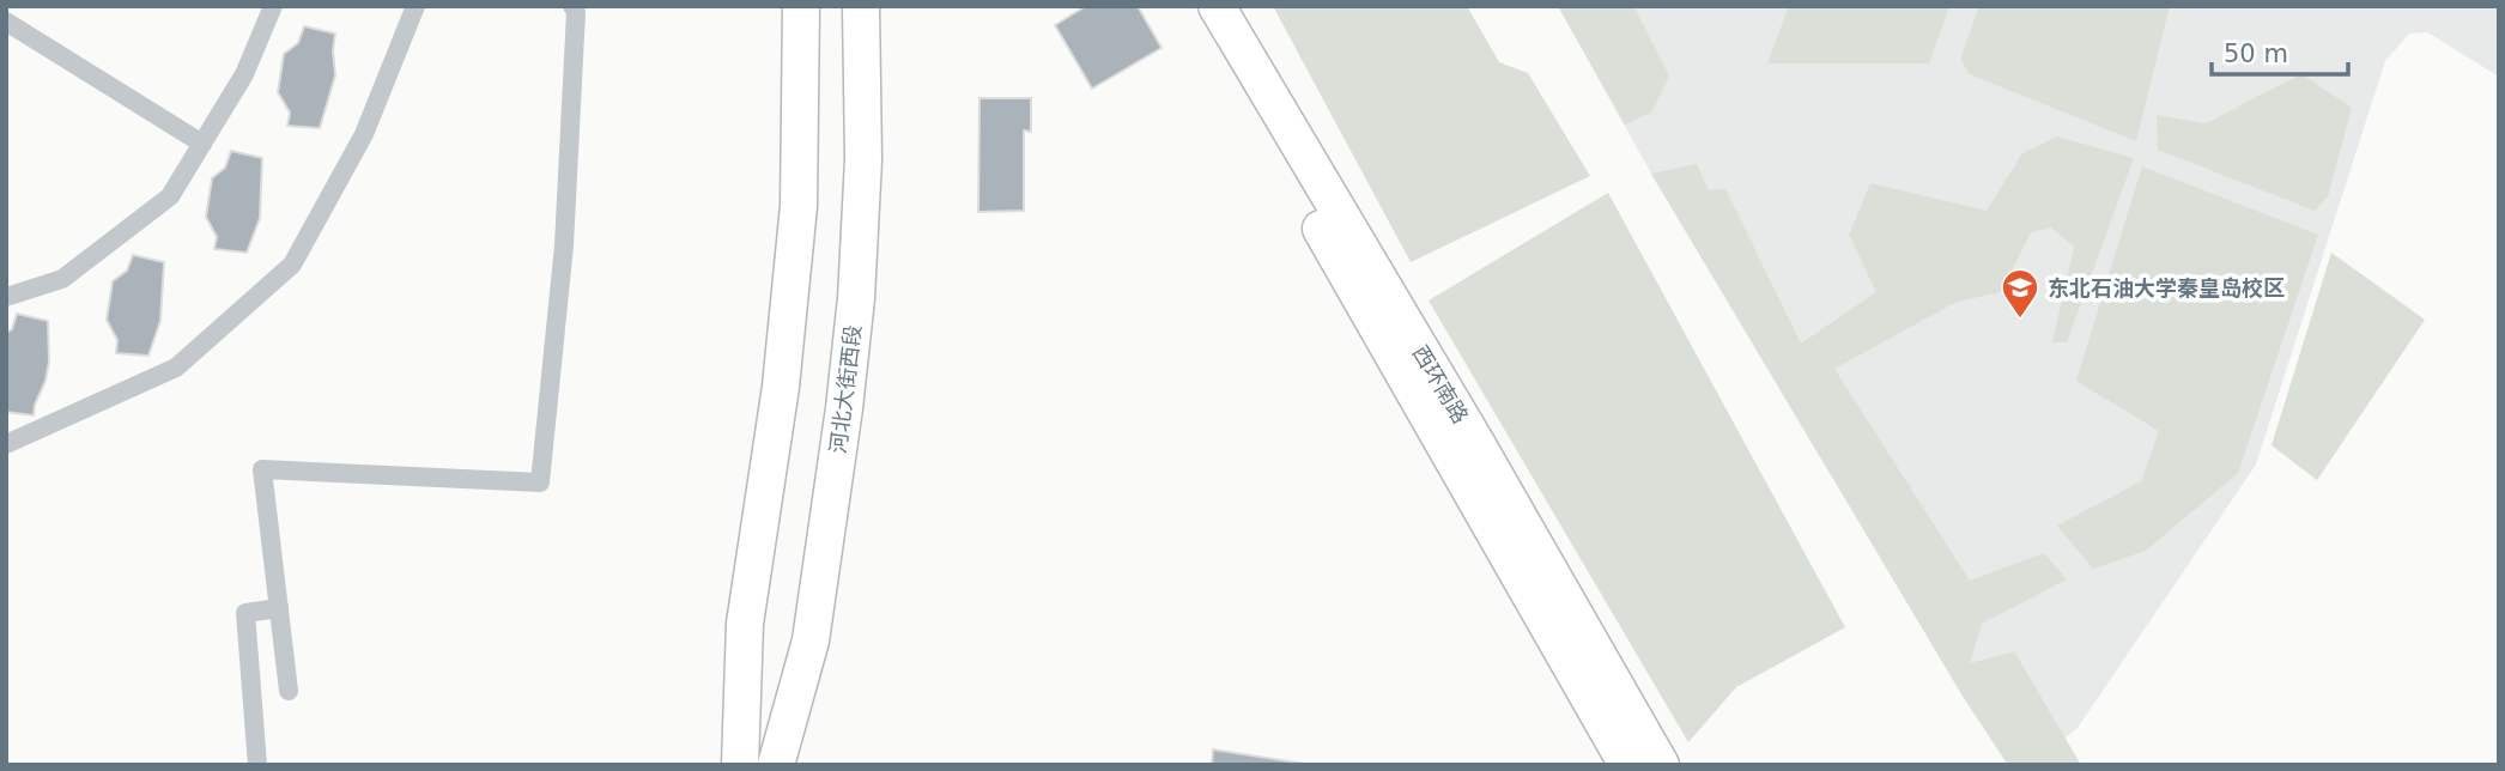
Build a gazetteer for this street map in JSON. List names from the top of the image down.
{
  "streets": {
    "highway": ["西环南路", "河北大街西段"]
  },
  "places": {
    "school or university": ["东北石油大学秦皇岛校区"]
  },
  "scale_bar": "50 m"
}
